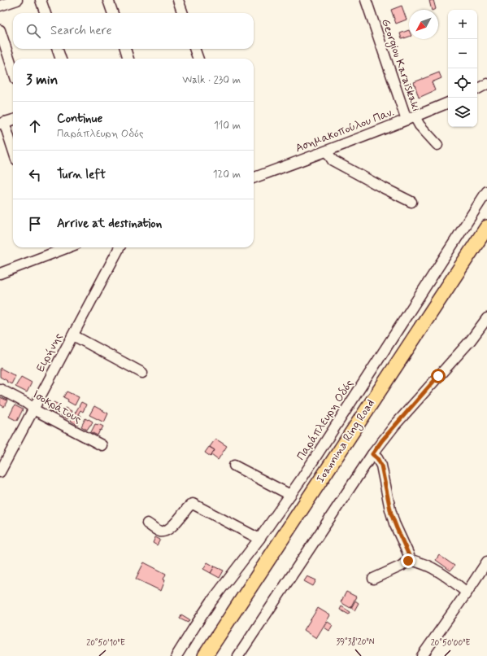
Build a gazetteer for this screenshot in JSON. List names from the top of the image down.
{
  "streets": {
    "highway": ["Ioannina Ring Road"],
    "street": [
      "Georgiou Karaiskaki",
      "Ασημακοπούλου Παν.",
      "Ειρήνης",
      "Ισοκράτους",
      "Παράπλευρη Οδός"
    ]
  },
  "crossings": [
    ["Georgiou Karaiskaki", "Ασημακοπούλου Παν."],
    ["Ειρήνης", "Ισοκράτους"]
  ],
  "north": "bottom left",
  "page": {
    "map_buttons": ["+", "−"],
    "search": "Search here",
    "heading": ["3 min", "Walk · 230 m"],
    "list": [
      ["Continue", "Παράπλευρη Οδός", "110 m"],
      ["Turn left", "120 m"],
      "Arrive at destination"
    ]
  },
  "coordinates": ["39°38'20\"N", "20°50'10\"E", "20°50'00\"E"]
}
